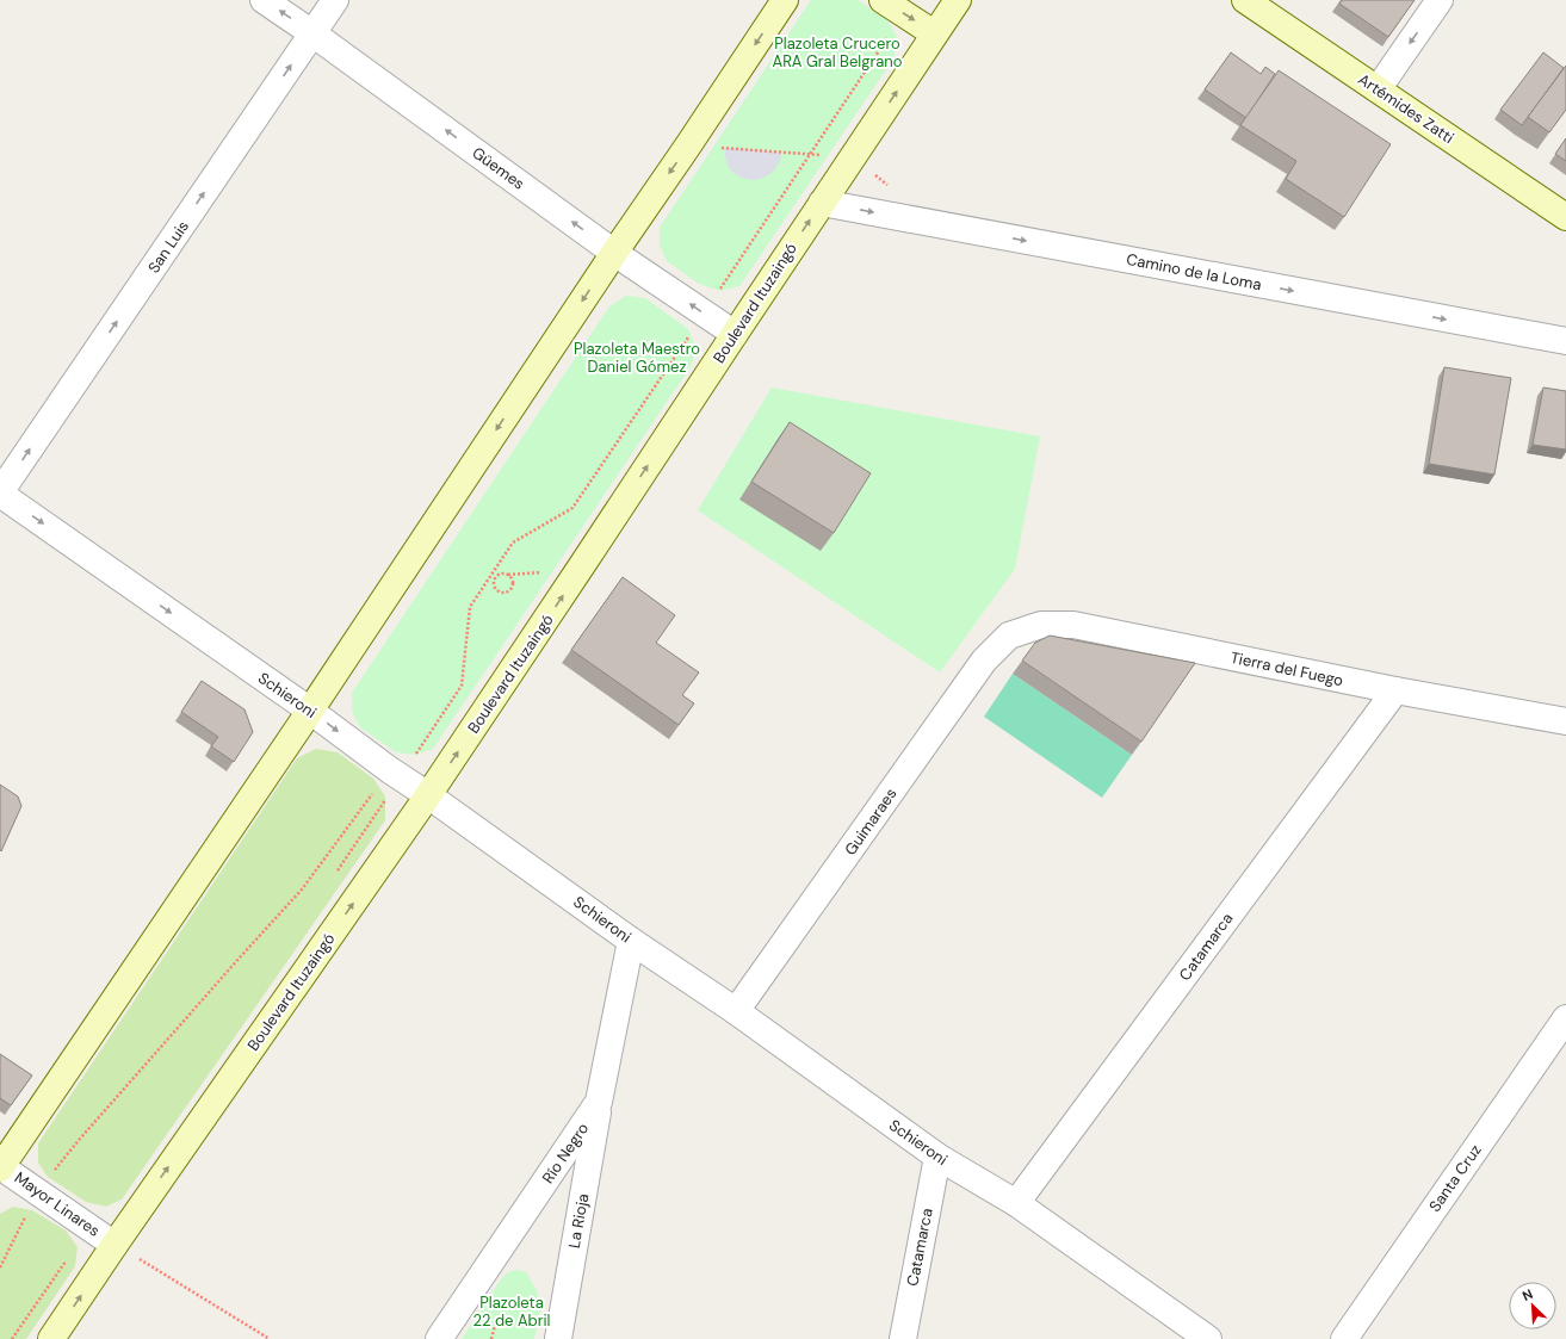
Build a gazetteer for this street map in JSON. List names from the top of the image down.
{
  "streets": {
    "main road": ["Artémides Zatti", "Boulevard Ituzaingó"],
    "street": [
      "Güemes",
      "San Luis",
      "Camino de la Loma",
      "Tierra del Fuego",
      "Schieroni",
      "Guimaraes",
      "Catamarca",
      "Río Negro",
      "Santa Cruz",
      "Mayor Linares",
      "La Rioja"
    ]
  },
  "crossings": [
    ["Güemes", "San Luis"],
    ["Güemes", "Boulevard Ituzaingó"],
    ["San Luis", "Schieroni"],
    ["Camino de la Loma", "Boulevard Ituzaingó"],
    ["Boulevard Ituzaingó", "Schieroni"],
    ["Boulevard Ituzaingó", "Mayor Linares"],
    ["Tierra del Fuego", "Guimaraes"],
    ["Tierra del Fuego", "Catamarca"],
    ["Schieroni", "Guimaraes"],
    ["Schieroni", "Catamarca"],
    ["Schieroni", "Río Negro"],
    ["Río Negro", "La Rioja"]
  ],
  "one_way": ["Güemes", "San Luis", "Camino de la Loma"],
  "parks": ["Plazoleta Crucero ARA Gral Belgrano", "Plazoleta Maestro Daniel Gómez", "Plazoleta 22 de Abril"],
  "north": "top left"
}
